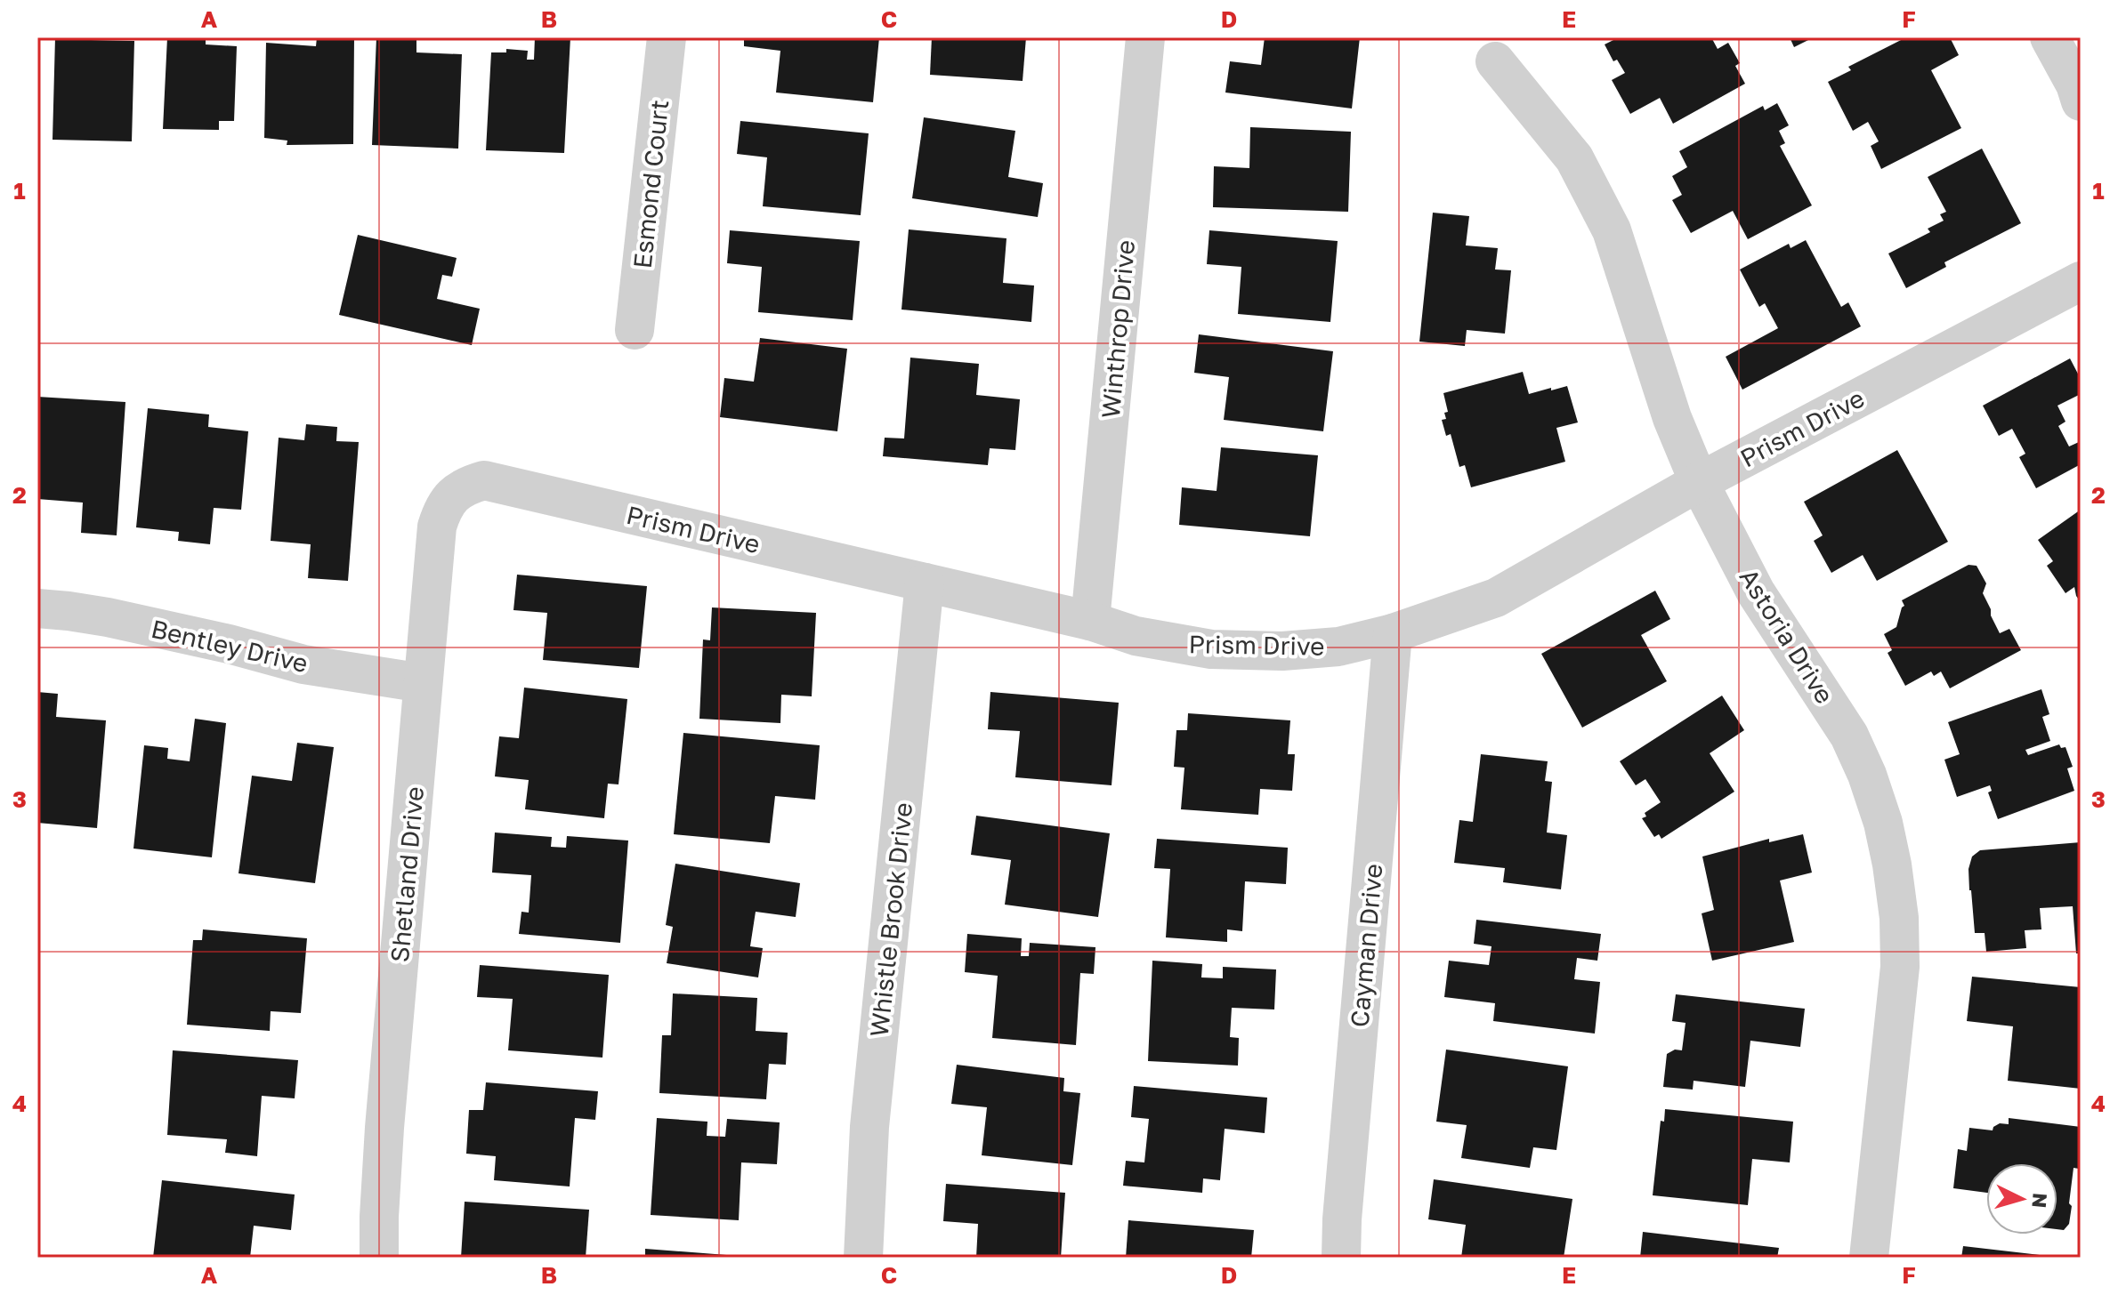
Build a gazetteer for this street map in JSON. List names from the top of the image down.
{
  "streets": {
    "street": [
      "Esmond Court",
      "Winthrop Drive",
      "Prism Drive",
      "Astoria Drive",
      "Bentley Drive",
      "Shetland Drive",
      "Whistle Brook Drive",
      "Cayman Drive"
    ]
  },
  "crossings": [
    ["Winthrop Drive", "Prism Drive"],
    ["Prism Drive", "Astoria Drive"],
    ["Prism Drive", "Shetland Drive"],
    ["Prism Drive", "Whistle Brook Drive"],
    ["Prism Drive", "Cayman Drive"],
    ["Bentley Drive", "Shetland Drive"]
  ],
  "north": "right",
  "grid": {
    "columns": [
      "A",
      "B",
      "C",
      "D",
      "E",
      "F"
    ],
    "rows": [
      "1",
      "2",
      "3",
      "4"
    ]
  }
}
